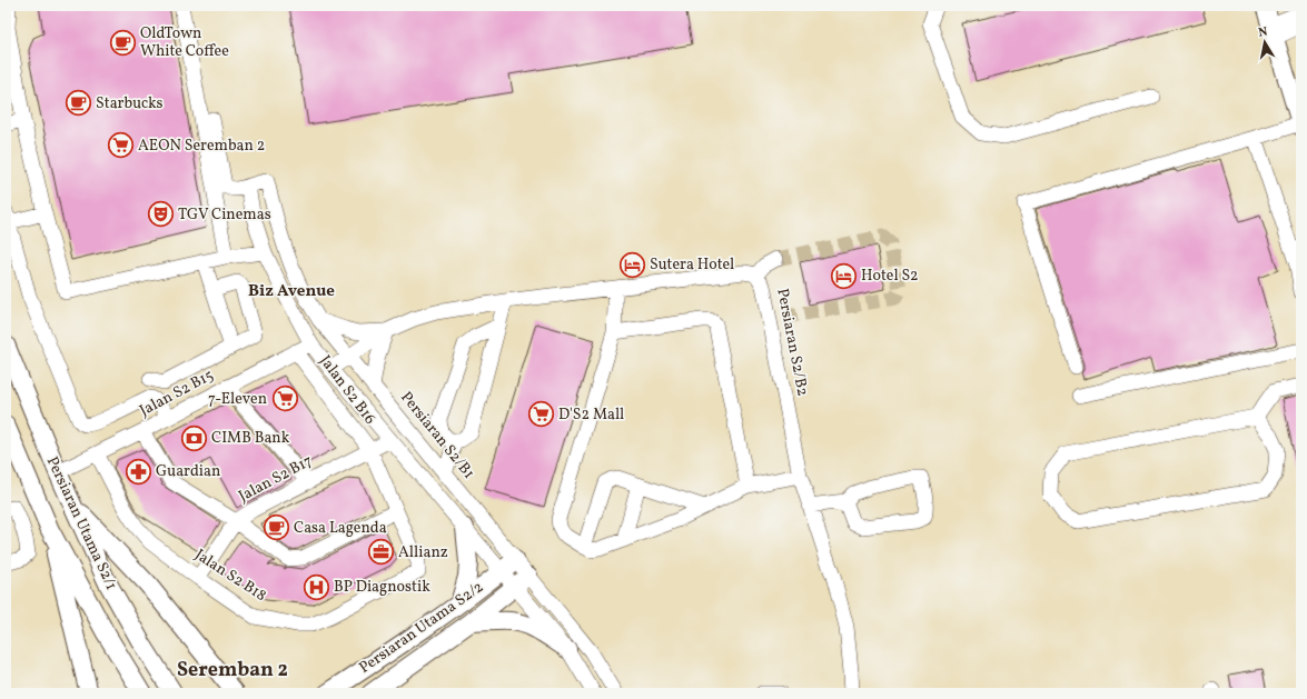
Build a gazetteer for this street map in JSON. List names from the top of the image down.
{
  "streets": {
    "main road": ["Persiaran Utama S2/1", "Persiaran Utama S2/2"],
    "street": [
      "Persiaran S2/B2",
      "Jalan S2 B16",
      "Jalan S2 B15",
      "Persiaran S2/B1",
      "Jalan S2 B17",
      "Jalan S2 B18"
    ]
  },
  "crossings": [
    ["Persiaran S2/B2", "Persiaran S2/B1"],
    ["Jalan S2 B16", "Jalan S2 B15"],
    ["Jalan S2 B16", "Jalan S2 B17"],
    ["Jalan S2 B16", "Jalan S2 B18"],
    ["Jalan S2 B15", "Persiaran S2/B1"],
    ["Jalan S2 B15", "Persiaran Utama S2/1"],
    ["Jalan S2 B15", "Jalan S2 B18"],
    ["Persiaran S2/B1", "Jalan S2 B17"],
    ["Persiaran S2/B1", "Persiaran Utama S2/2"],
    ["Jalan S2 B17", "Jalan S2 B18"]
  ],
  "districts": ["Biz Avenue", "Seremban 2"],
  "places": {
    "cafe": ["OldTown White Coffee", "Starbucks", "Casa Lagenda"],
    "supermarket": ["AEON Seremban 2", "7-Eleven", "D'S2 Mall"],
    "theatre": ["TGV Cinemas"],
    "hotel": ["Sutera Hotel", "Hotel S2"],
    "bank": ["CIMB Bank"],
    "pharmacy": ["Guardian"],
    "office": ["Allianz"],
    "hospital": ["BP Diagnostik"]
  },
  "north": "top"
}
